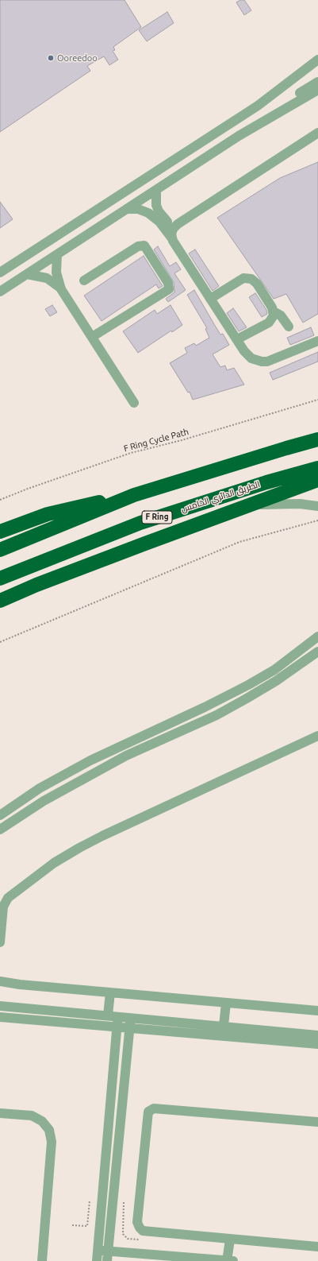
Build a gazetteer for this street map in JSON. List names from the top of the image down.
{
  "streets": {
    "highway": ["الطريق الدائري الخامس", "F Ring"],
    "path": ["F Ring Cycle Path"]
  },
  "places": ["Ooreedoo"]
}
